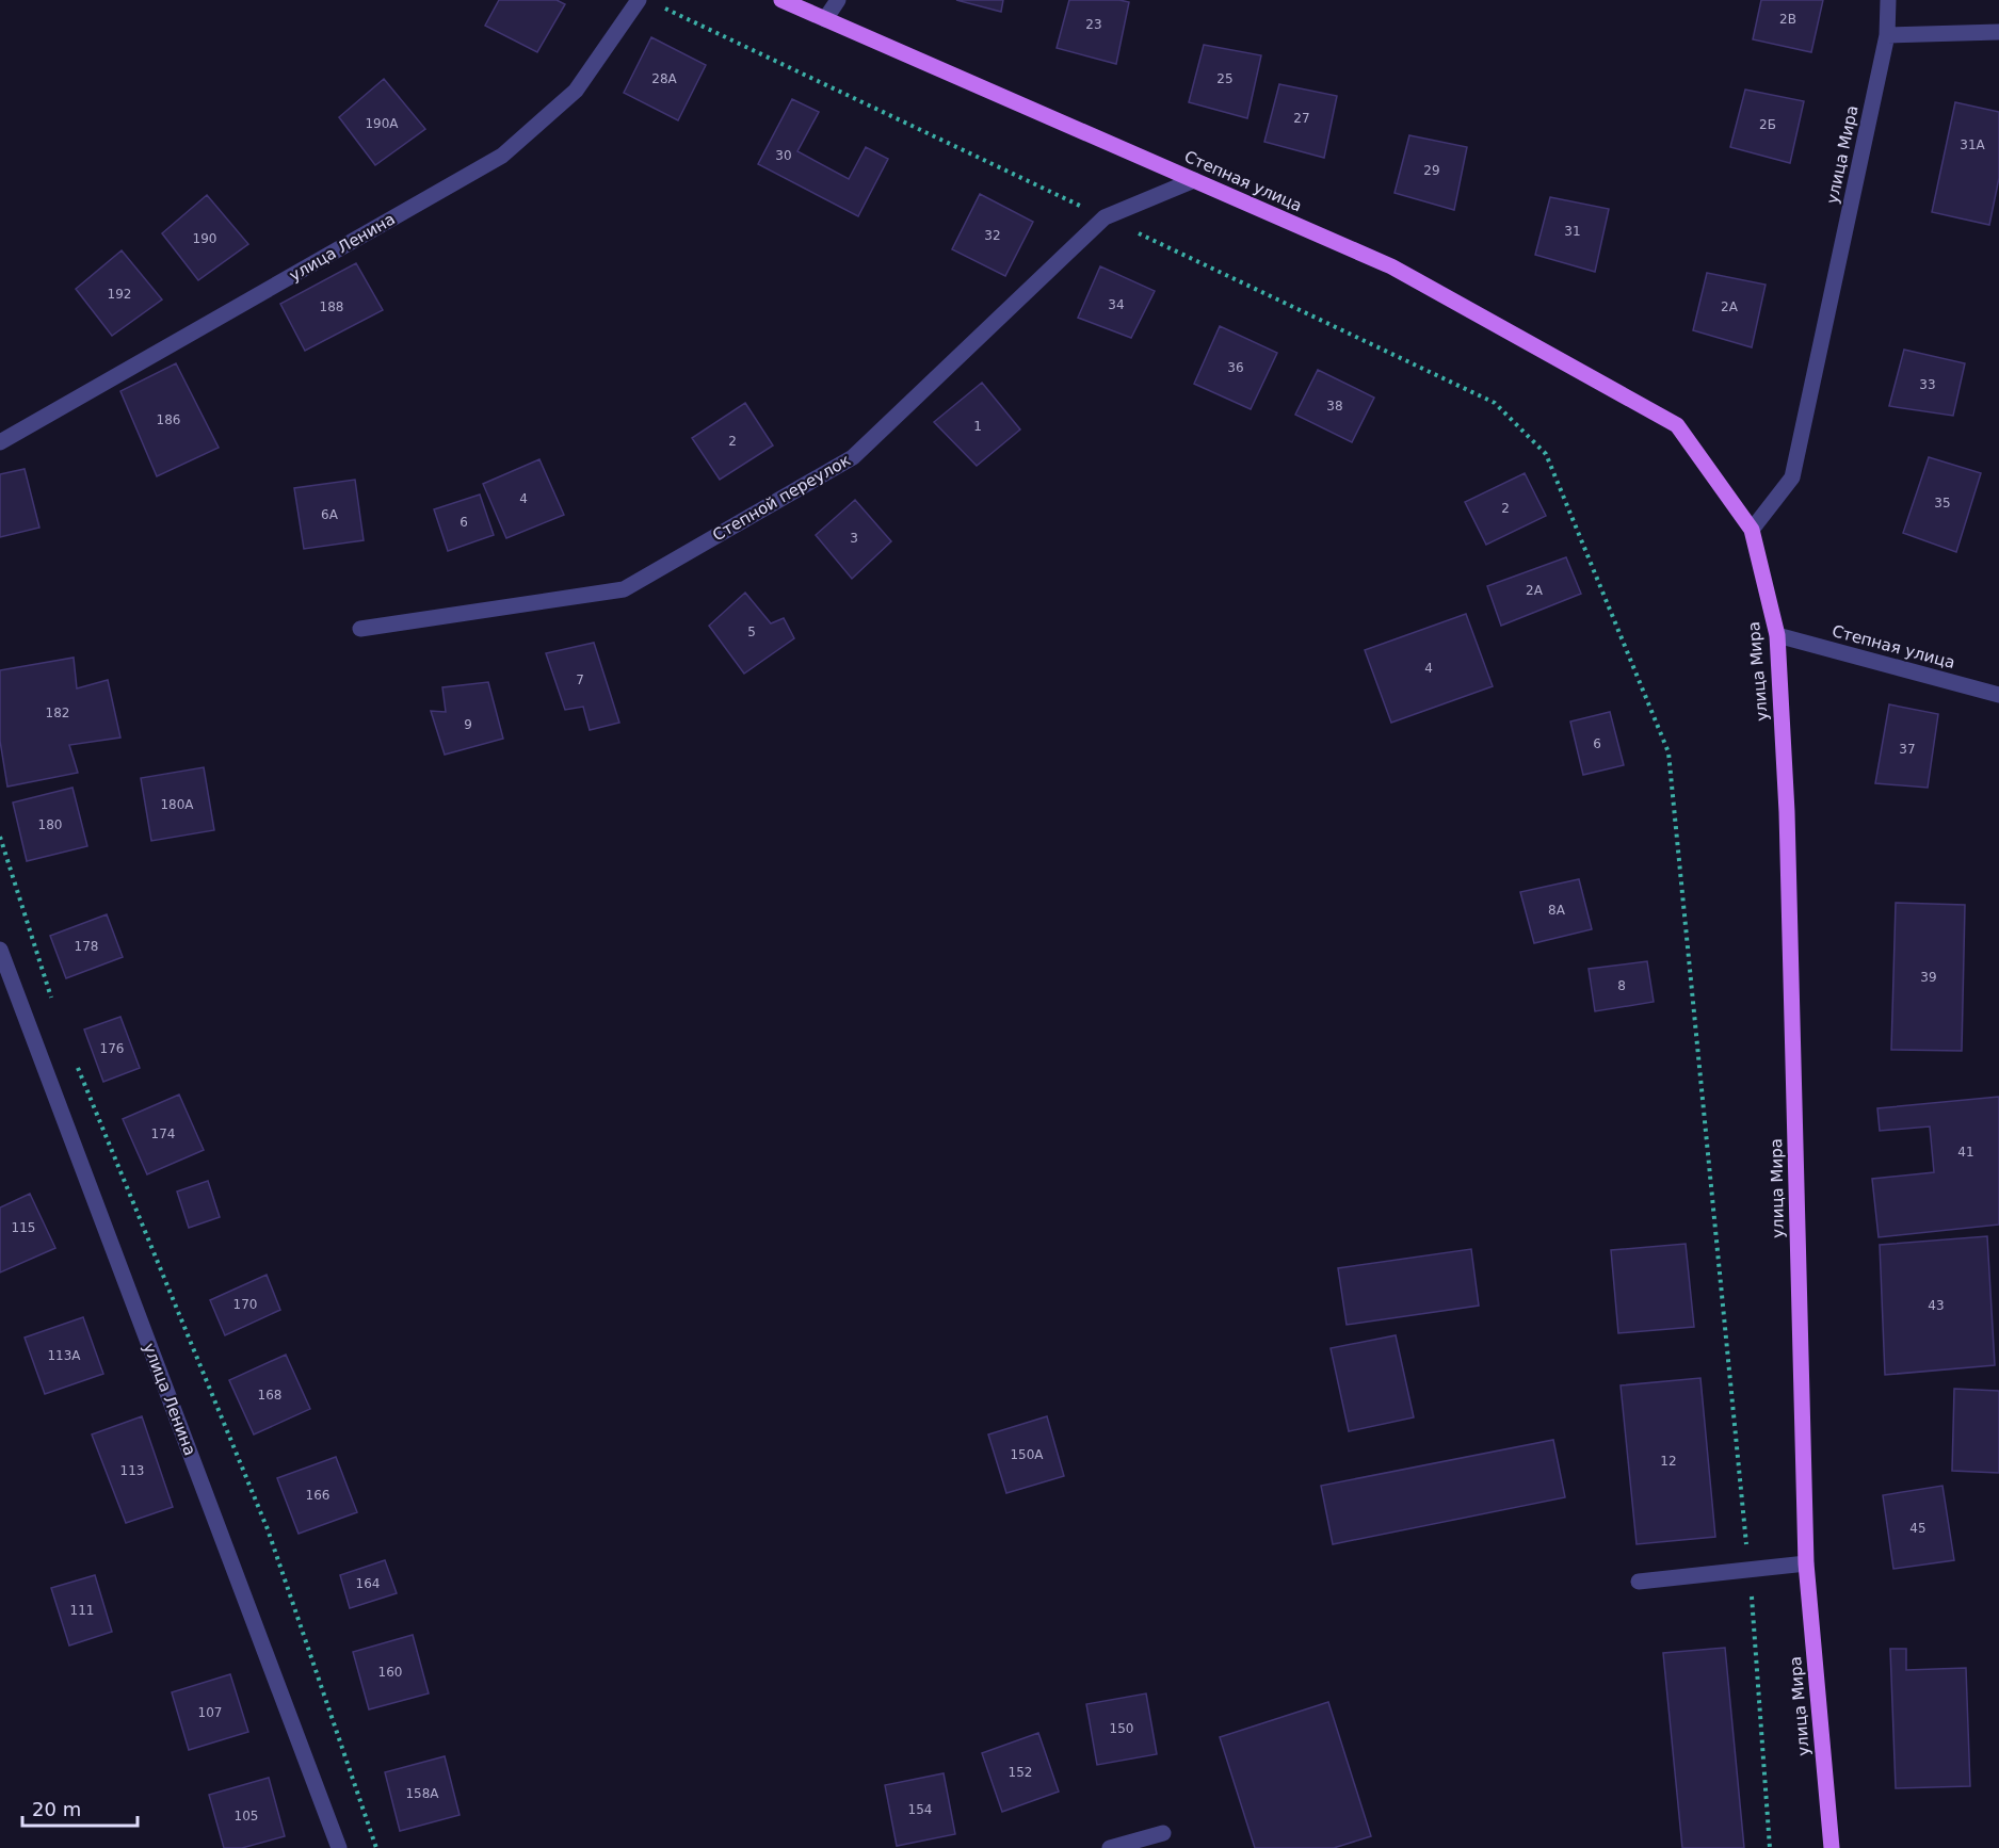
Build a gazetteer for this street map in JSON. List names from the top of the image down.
{
  "streets": {
    "main road": ["улица Мира", "Степная улица"],
    "street": ["улица Ленина", "Степной переулок"]
  },
  "crossings": [
    ["улица Мира", "Степная улица"],
    ["Степная улица", "Степной переулок"]
  ],
  "house_numbers": [
    "2В",
    "23",
    "28А",
    "25",
    "27",
    "190А",
    "2Б",
    "31А",
    "30",
    "29",
    "31",
    "32",
    "190",
    "192",
    "34",
    "188",
    "2А",
    "36",
    "33",
    "38",
    "186",
    "1",
    "2",
    "4",
    "35",
    "2",
    "6А",
    "6",
    "3",
    "2А",
    "5",
    "4",
    "7",
    "182",
    "9",
    "6",
    "37",
    "180А",
    "180",
    "8А",
    "178",
    "39",
    "8",
    "176",
    "174",
    "41",
    "115",
    "170",
    "43",
    "113А",
    "168",
    "150А",
    "12",
    "113",
    "166",
    "45",
    "164",
    "111",
    "160",
    "107",
    "150",
    "152",
    "158А",
    "154",
    "105"
  ],
  "scale_bar": "20 m"
}
